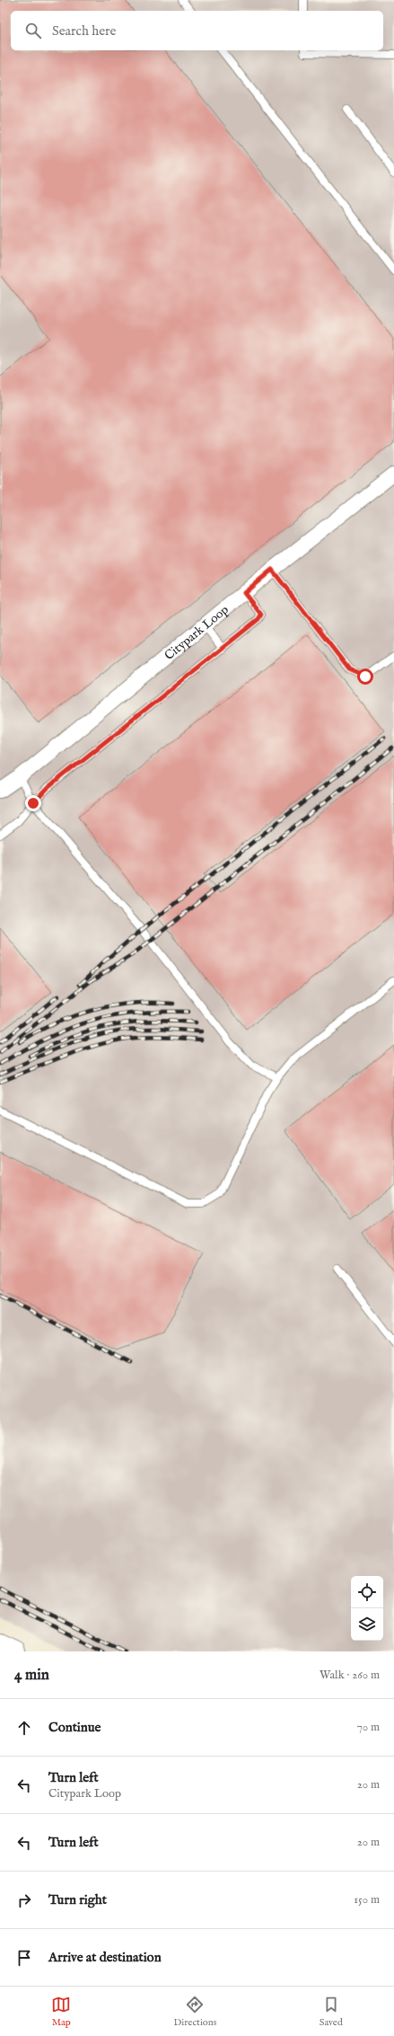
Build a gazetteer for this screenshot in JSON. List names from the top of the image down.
{
  "streets": {
    "street": ["Citypark Loop"]
  },
  "page": {
    "search": "Search here",
    "heading": ["4 min", "Walk · 260 m"],
    "list": [
      ["Continue", "70 m"],
      ["Turn left", "Citypark Loop", "20 m"],
      ["Turn left", "20 m"],
      ["Turn right", "150 m"],
      "Arrive at destination"
    ],
    "nav": ["Map", "Directions", "Saved"]
  }
}
